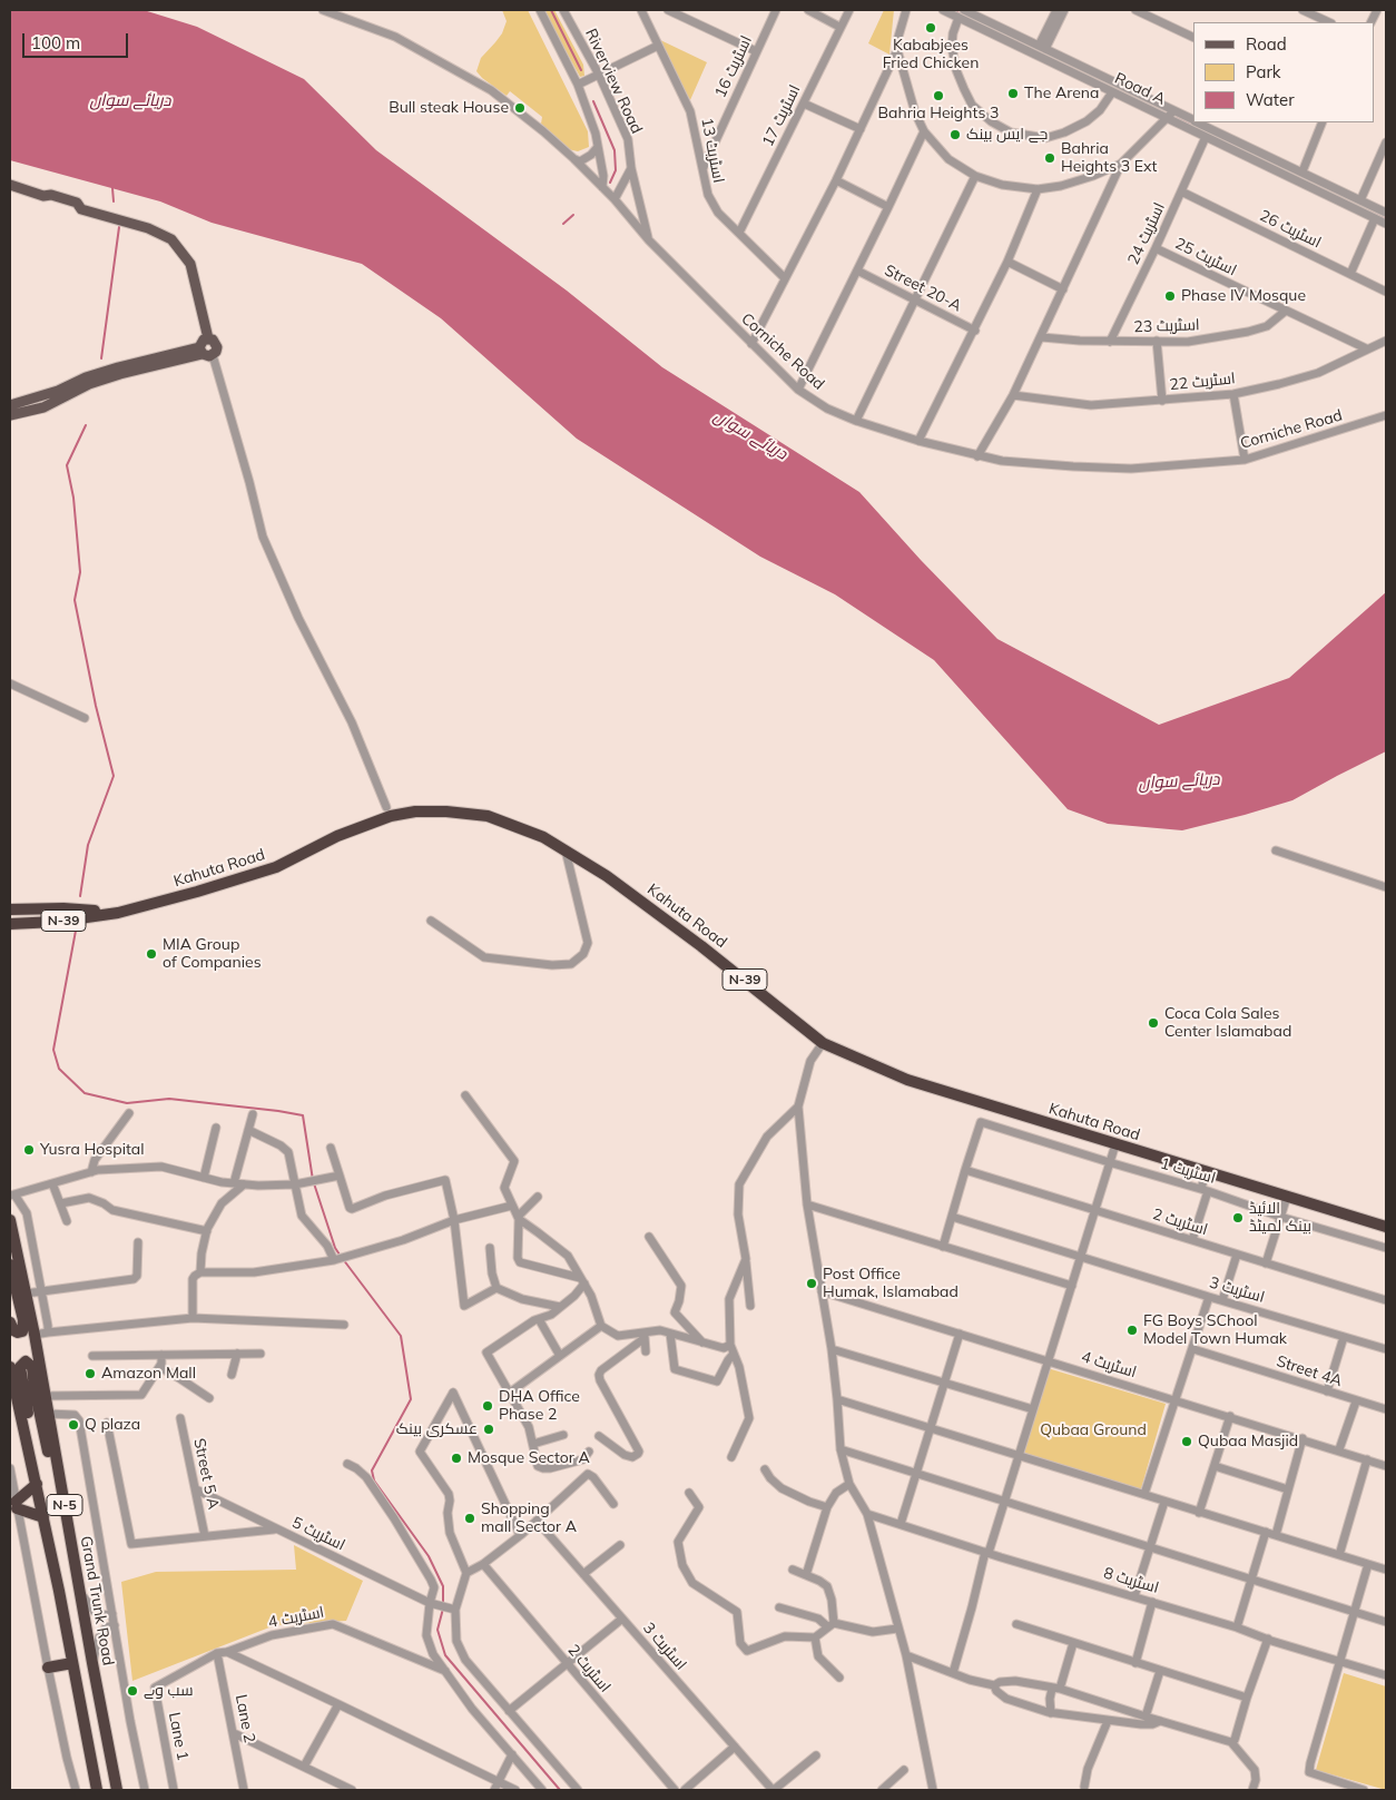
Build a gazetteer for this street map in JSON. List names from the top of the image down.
{
  "streets": {
    "highway": [
      "Kahuta Road",
      "N-39",
      "N-5",
      "Grand Trunk Road"
    ],
    "street": [
      "اسٹریٹ 16",
      "Riverview Road",
      "Road A",
      "اسٹریٹ 17",
      "اسٹریٹ 13",
      "اسٹریٹ 26",
      "اسٹریٹ 24",
      "اسٹریٹ 25",
      "Street 20-A",
      "اسٹریٹ 23",
      "Corniche Road",
      "اسٹریٹ 22",
      "اسٹریٹ 1",
      "اسٹریٹ 2",
      "اسٹریٹ 3",
      "اسٹریٹ 4",
      "Street 4A",
      "Street 5 A",
      "اسٹریٹ 5",
      "اسٹریٹ 8",
      "Lane 2",
      "Lane 1"
    ]
  },
  "crossings": [
    ["اسٹریٹ 16", "اسٹریٹ 13"],
    ["Riverview Road", "Corniche Road"],
    ["Road A", "اسٹریٹ 24"],
    ["اسٹریٹ 17", "اسٹریٹ 13"],
    ["اسٹریٹ 26", "اسٹریٹ 24"],
    ["اسٹریٹ 24", "اسٹریٹ 25"],
    ["اسٹریٹ 24", "اسٹریٹ 23"],
    ["اسٹریٹ 25", "اسٹریٹ 23"],
    ["اسٹریٹ 25", "اسٹریٹ 22"],
    ["اسٹریٹ 1", "اسٹریٹ 2"],
    ["اسٹریٹ 4", "Lane 2"],
    ["اسٹریٹ 4", "Lane 1"],
    ["Street 5 A", "اسٹریٹ 5"]
  ],
  "water": ["دریائے سواں"],
  "parks": ["Qubaa Ground"],
  "places": [
    "Kababjees Fried Chicken",
    "The Arena",
    "Bahria Heights 3",
    "Bull steak House",
    "جے ایس بینک",
    "Bahria Heights 3 Ext",
    "Phase IV Mosque",
    "MIA Group of Companies",
    "Coca Cola Sales Center Islamabad",
    "Yusra Hospital",
    "الائیڈ بینک لمیٹڈ",
    "Post Office Humak, Islamabad",
    "FG Boys SChool Model Town Humak",
    "Amazon Mall",
    "DHA Office Phase 2",
    "Q plaza",
    "عسکری بینک",
    "Qubaa Masjid",
    "Mosque Sector A",
    "Shopping mall Sector A",
    "سب وے"
  ],
  "legend": ["Road", "Park", "Water"],
  "scale_bar": "100 m"
}
